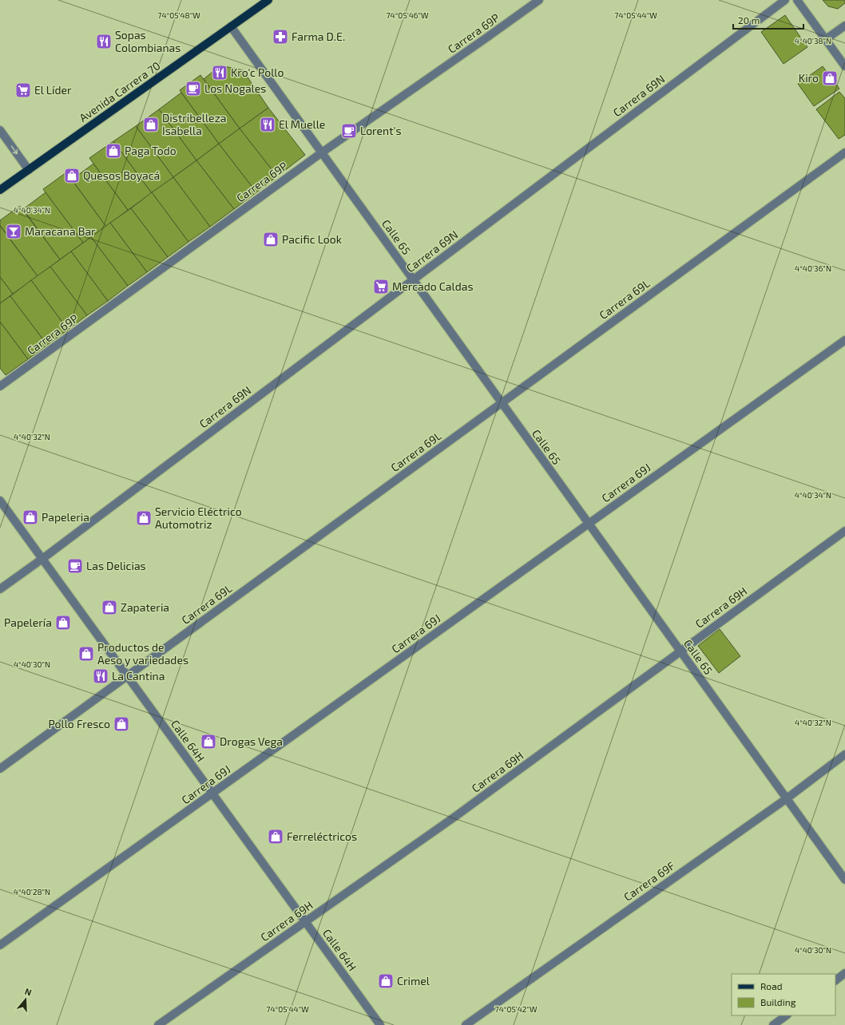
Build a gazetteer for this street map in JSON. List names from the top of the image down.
{
  "streets": {
    "main road": ["Avenida Carrera 70"],
    "street": [
      "Carrera 69P",
      "Carrera 69N",
      "Calle 65",
      "Carrera 69L",
      "Carrera 69J",
      "Carrera 69H",
      "Calle 64H",
      "Carrera 69F"
    ]
  },
  "crossings": [
    ["Carrera 69P", "Calle 65"],
    ["Avenida Carrera 70", "Calle 65"],
    ["Carrera 69N", "Calle 65"],
    ["Carrera 69N", "Calle 64H"],
    ["Calle 65", "Carrera 69L"],
    ["Calle 65", "Carrera 69J"],
    ["Calle 65", "Carrera 69H"],
    ["Calle 65", "Carrera 69F"],
    ["Carrera 69L", "Calle 64H"],
    ["Carrera 69J", "Calle 64H"],
    ["Carrera 69H", "Calle 64H"]
  ],
  "places": {
    "pharmacy": ["Farma D.E."],
    "restaurant": [
      "Sopas Colombianas",
      "Kro'c Pollo",
      "El Muelle",
      "La Cantina"
    ],
    "shop": [
      "Kiro",
      "Distribelleza Isabella",
      "Paga Todo",
      "Quesos Boyacá",
      "Pacific Look",
      "Papeleria",
      "Servicio Eléctrico Automotriz",
      "Zapateria",
      "Papelería",
      "Productos de Aeso y variedades",
      "Pollo Fresco",
      "Drogas Vega",
      "Ferreléctricos",
      "Crimel"
    ],
    "cafe": ["Los Nogales", "Lorent's", "Las Delicias"],
    "supermarket": ["El Líder", "Mercado Caldas"],
    "bar": ["Maracana Bar"]
  },
  "legend": ["Road", "Building"],
  "scale_bar": "20 m",
  "north": "top",
  "coordinates": [
    "74°05'48\"W",
    "74°05'46\"W",
    "74°05'44\"W",
    "4°40'38\"N",
    "4°40'34\"N",
    "4°40'36\"N",
    "4°40'32\"N",
    "4°40'30\"N",
    "4°40'28\"N",
    "74°05'42\"W"
  ]
}
